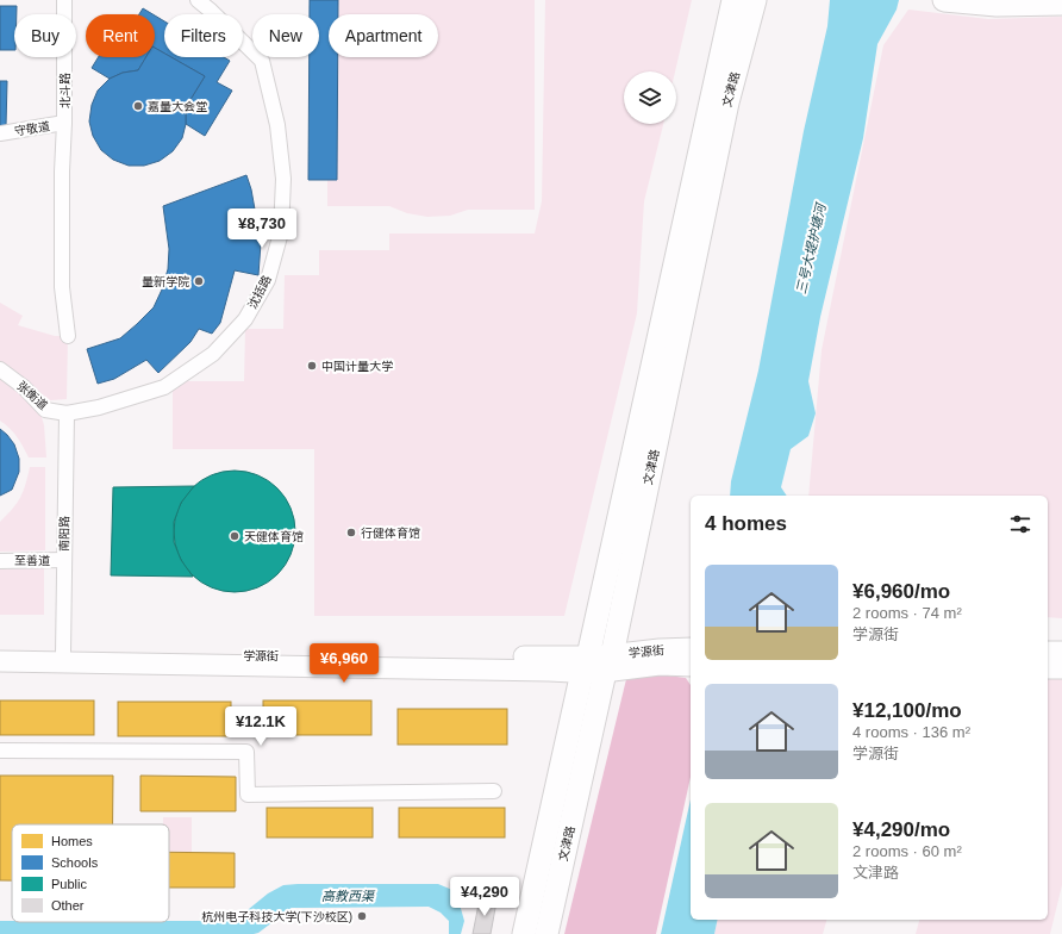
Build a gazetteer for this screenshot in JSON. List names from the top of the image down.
{
  "streets": {
    "main road": ["文津路", "学源街"],
    "street": [
      "北斗路",
      "守敬道",
      "沈括路",
      "张衡道",
      "南阳路",
      "至善道"
    ]
  },
  "crossings": [
    ["文津路", "学源街"],
    ["北斗路", "守敬道"],
    ["沈括路", "张衡道"],
    ["沈括路", "南阳路"],
    ["张衡道", "南阳路"],
    ["南阳路", "至善道"],
    ["南阳路", "学源街"]
  ],
  "water": ["三号大堤护塘河", "高教西渠"],
  "places": [
    "嘉量大会堂",
    "量新学院",
    "中国计量大学",
    "行健体育馆",
    "天健体育馆",
    "杭州电子科技大学(下沙校区)"
  ],
  "legend": [
    "Homes",
    "Schools",
    "Public",
    "Other"
  ],
  "page": {
    "chip": [
      "Buy",
      "Rent",
      "Filters",
      "New",
      "Apartment"
    ],
    "price": [
      "¥8,730",
      "¥6,960",
      "¥12.1K",
      "¥4,290"
    ],
    "heading": "4 homes",
    "list": [
      {
        "name": "¥6,960/mo",
        "note": "2 rooms · 74 m² · 学源街"
      },
      {
        "name": "¥12,100/mo",
        "note": "4 rooms · 136 m² · 学源街"
      },
      {
        "name": "¥4,290/mo",
        "note": "2 rooms · 60 m² · 文津路"
      }
    ]
  }
}
